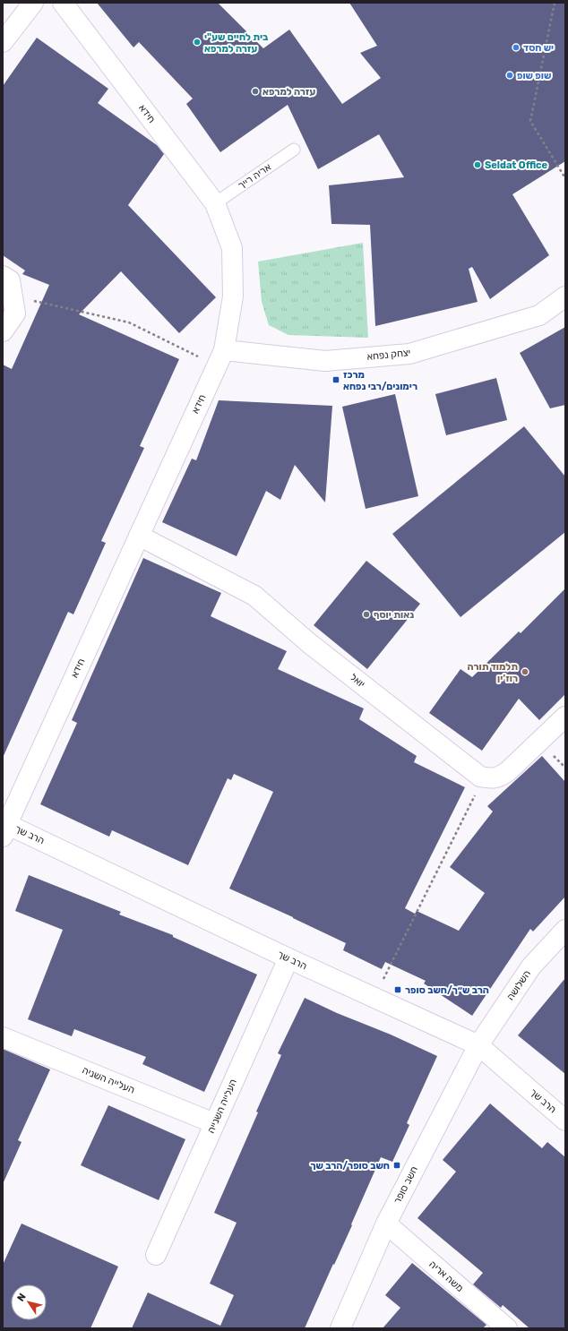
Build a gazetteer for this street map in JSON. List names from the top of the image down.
{
  "streets": {
    "street": [
      "חידא",
      "יצחק נפחא",
      "יואל",
      "הרב שך",
      "השלושה",
      "העלייה השניה",
      "העלייה השנייה",
      "חשב סופר",
      "משה אריה"
    ],
    "lane": ["אריה רייך"]
  },
  "crossings": [
    ["חידא", "אריה רייך"],
    ["חידא", "יצחק נפחא"],
    ["חידא", "יואל"],
    ["חידא", "הרב שך"],
    ["הרב שך", "השלושה"],
    ["הרב שך", "העלייה השנייה"],
    ["הרב שך", "חשב סופר"],
    ["השלושה", "חשב סופר"],
    ["העלייה השניה", "העלייה השנייה"],
    ["חשב סופר", "משה אריה"]
  ],
  "places": {
    "other": [
      "בית לחיים שע\"י עזרה למרפא",
      "יש חסד",
      "שופ שופ",
      "עזרה למרפא",
      "Seldat Office",
      "נאות יוסף",
      "תלמוד תורה רוז’ין"
    ],
    "transit": ["מרכז רימונים/רבי נפחא", "הרב ש״ך/חשב סופר", "חשב סופר/הרב שך"]
  },
  "north": "top left"
}
